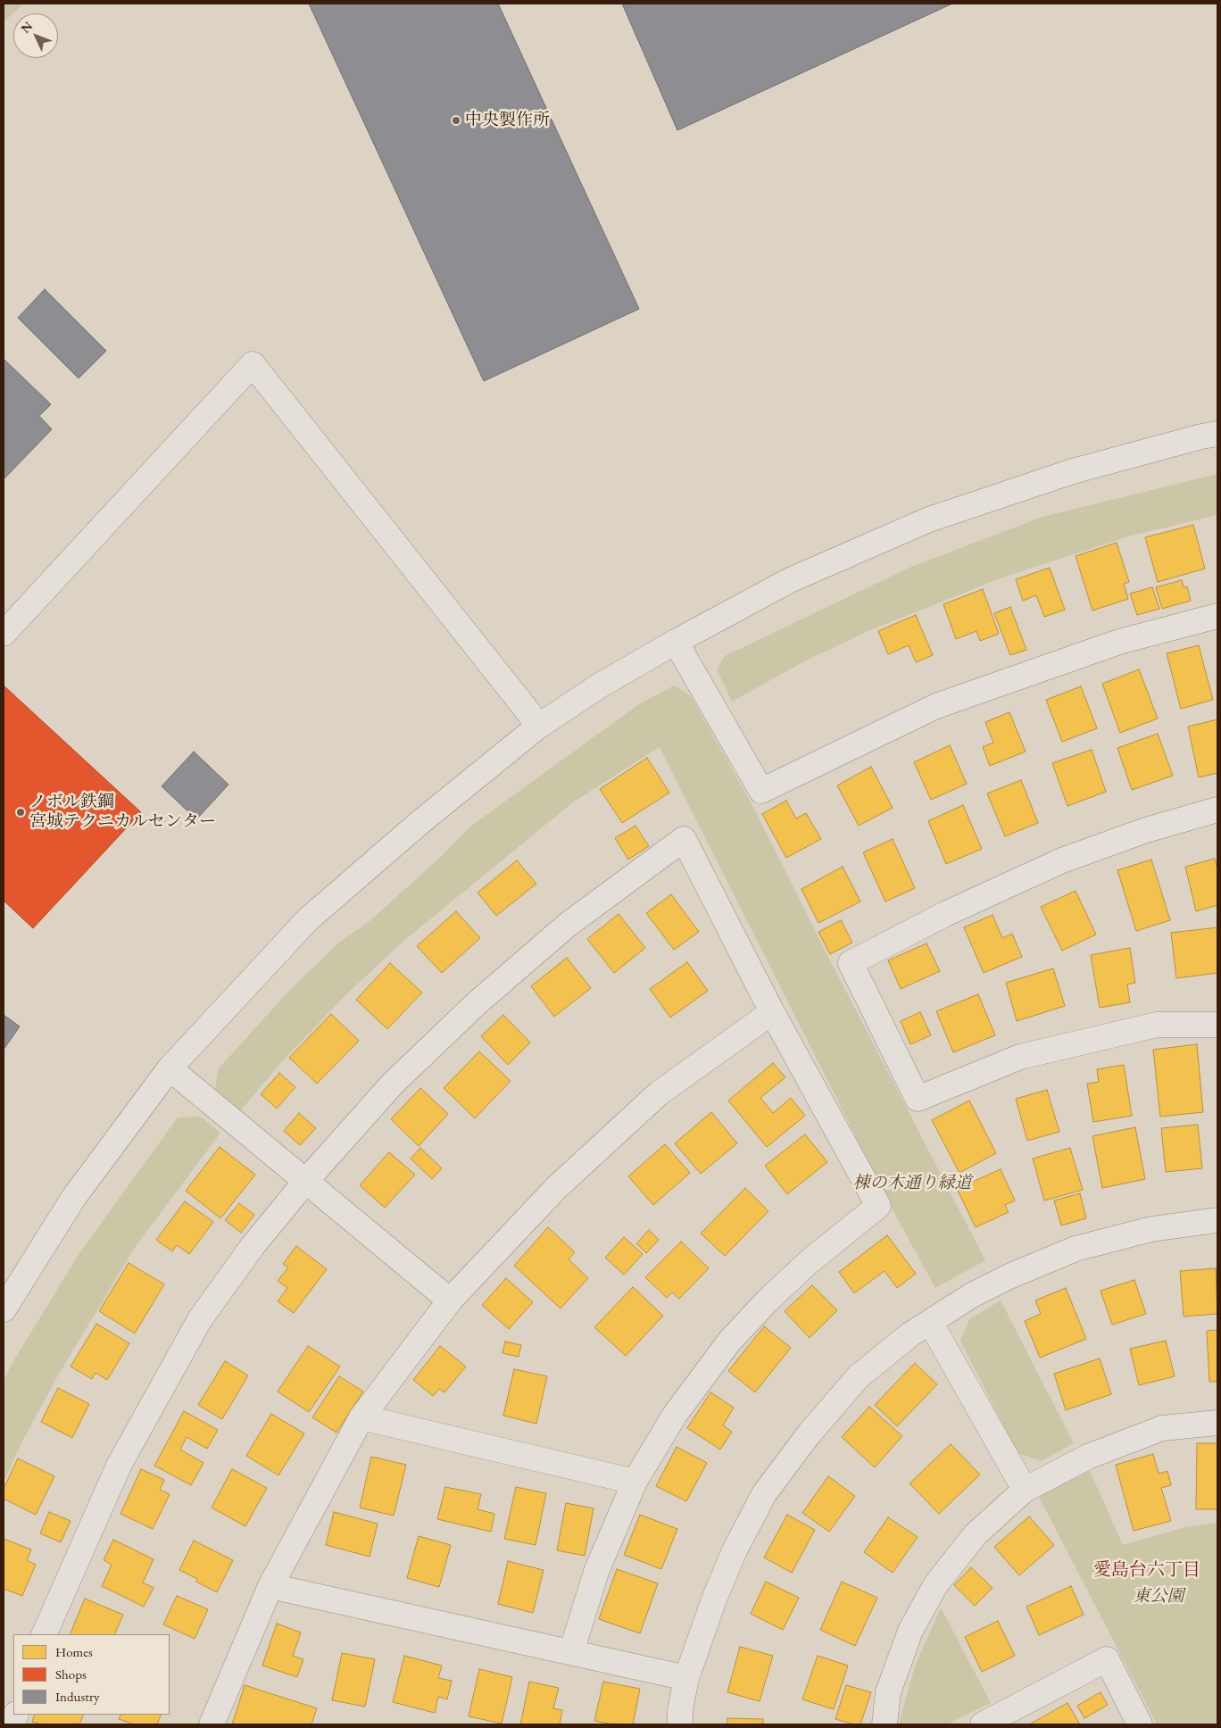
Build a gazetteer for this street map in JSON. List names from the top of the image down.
{
  "districts": ["愛島台六丁目"],
  "parks": ["棟の木通り緑道", "東公園"],
  "places": ["中央製作所", "ノボル鉄鋼 宮城テクニカルセンター"],
  "legend": ["Homes", "Shops", "Industry"],
  "north": "top left"
}
